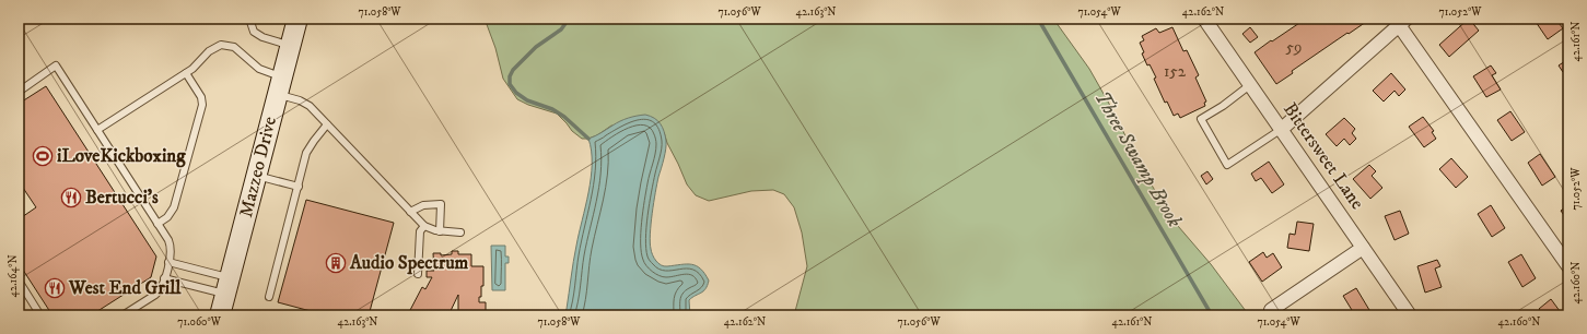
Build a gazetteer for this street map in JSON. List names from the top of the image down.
{
  "streets": {
    "main road": ["Mazzeo Drive"],
    "street": ["Bittersweet Lane"]
  },
  "water": ["Three Swamp Brook"],
  "places": {
    "sports": ["iLoveKickboxing"],
    "restaurant": ["Bertucci's", "West End Grill"],
    "building": ["Audio Spectrum"]
  },
  "house_numbers": ["59", "152"],
  "coordinates": [
    "71.058°W",
    "71.056°W",
    "42.163°N",
    "71.054°W",
    "42.162°N",
    "71.052°W",
    "42.161°N",
    "42.164°N",
    "42.160°N",
    "71.060°W"
  ]
}
